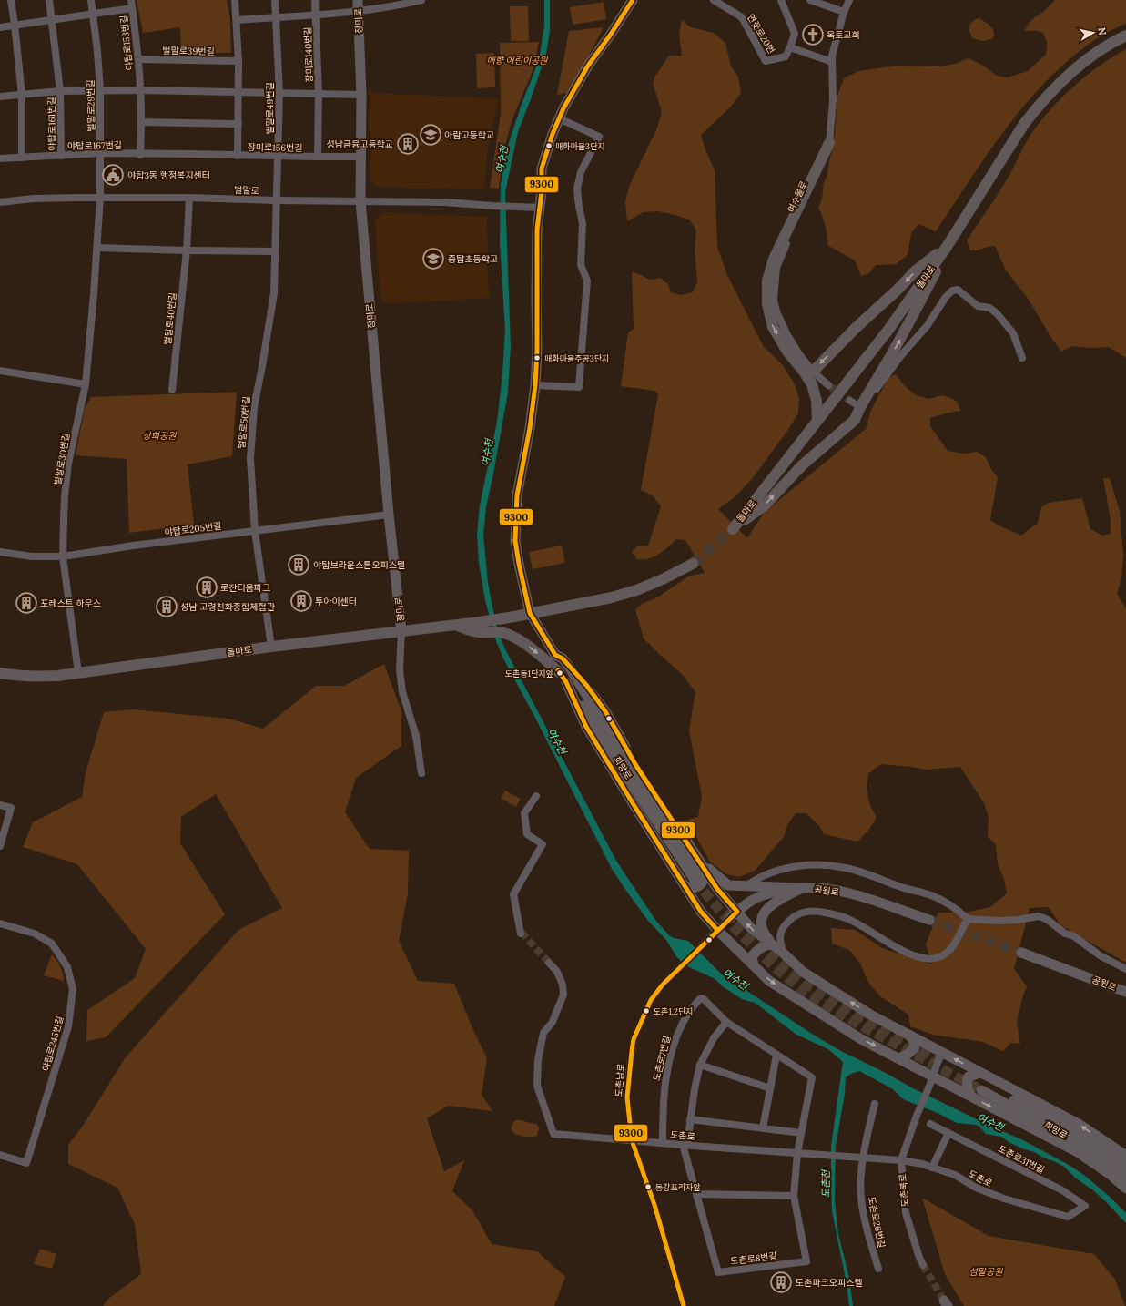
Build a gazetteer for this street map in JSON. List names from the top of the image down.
{
  "streets": {
    "main road": [
      "장미로",
      "돌마로",
      "희망로",
      "공원로"
    ],
    "street": [
      "연꽃로20번",
      "야탑로153번길",
      "벌말로39번길",
      "장미로140번길",
      "벌말로29번길",
      "벌말로49번길",
      "야탑로161번길",
      "야탑로167번길",
      "장미로156번길",
      "벌말로",
      "여수울로",
      "벌말로40번길",
      "벌말로50번길",
      "벌말로30번길",
      "야탑로205번길",
      "야탑로245번길",
      "도촌로7번길",
      "도촌남로",
      "도촌로",
      "도촌로31번길",
      "도촌북로",
      "도촌로26번길",
      "도촌로8번길"
    ]
  },
  "crossings": [
    ["장미로", "장미로140번길"],
    ["장미로", "야탑로161번길"],
    ["장미로", "장미로156번길"],
    ["장미로", "벌말로"],
    ["장미로", "돌마로"],
    ["장미로", "야탑로205번길"],
    ["연꽃로20번", "여수울로"],
    ["야탑로153번길", "벌말로39번길"],
    ["야탑로153번길", "벌말로29번길"],
    ["야탑로153번길", "야탑로161번길"],
    ["장미로140번길", "벌말로49번길"],
    ["장미로140번길", "야탑로161번길"],
    ["장미로140번길", "장미로156번길"],
    ["벌말로29번길", "야탑로161번길"],
    ["벌말로29번길", "야탑로167번길"],
    ["벌말로29번길", "벌말로"],
    ["벌말로29번길", "벌말로30번길"],
    ["벌말로49번길", "야탑로161번길"],
    ["벌말로49번길", "장미로156번길"],
    ["벌말로49번길", "벌말로"],
    ["벌말로49번길", "벌말로50번길"],
    ["야탑로161번길", "야탑로167번길"],
    ["야탑로167번길", "장미로156번길"],
    ["벌말로", "벌말로40번길"],
    ["벌말로", "벌말로50번길"],
    ["벌말로", "벌말로30번길"],
    ["벌말로", "희망로"],
    ["돌마로", "벌말로50번길"],
    ["돌마로", "벌말로30번길"],
    ["돌마로", "희망로"],
    ["벌말로50번길", "야탑로205번길"],
    ["벌말로30번길", "야탑로205번길"],
    ["도촌로7번길", "도촌로"],
    ["도촌로7번길", "도촌로8번길"],
    ["도촌남로", "도촌로"],
    ["도촌로", "도촌로31번길"],
    ["도촌로", "도촌북로"],
    ["도촌로", "도촌로26번길"],
    ["도촌로", "도촌로8번길"]
  ],
  "water": ["여수천", "도촌천"],
  "parks": ["매향 어린이공원", "상희공원", "섬말공원"],
  "places": {
    "church": ["옥토교회"],
    "school or university": ["아람고등학교", "중탑초등학교"],
    "building": [
      "성남금융고등학교",
      "야탑브라운스톤오피스텔",
      "로잔티움파크",
      "투아이센터",
      "포레스트 하우스",
      "성남 고령친화종합체험관",
      "도촌파크오피스텔"
    ],
    "other": [
      "매화마을3단지",
      "매화마을주공3단지",
      "도촌동1단지앞",
      "도촌1.2단지",
      "동강프라자앞"
    ],
    "public building": ["야탑3동 행정복지센터"]
  },
  "lines": ["transit line 9300"],
  "north": "right"
}
